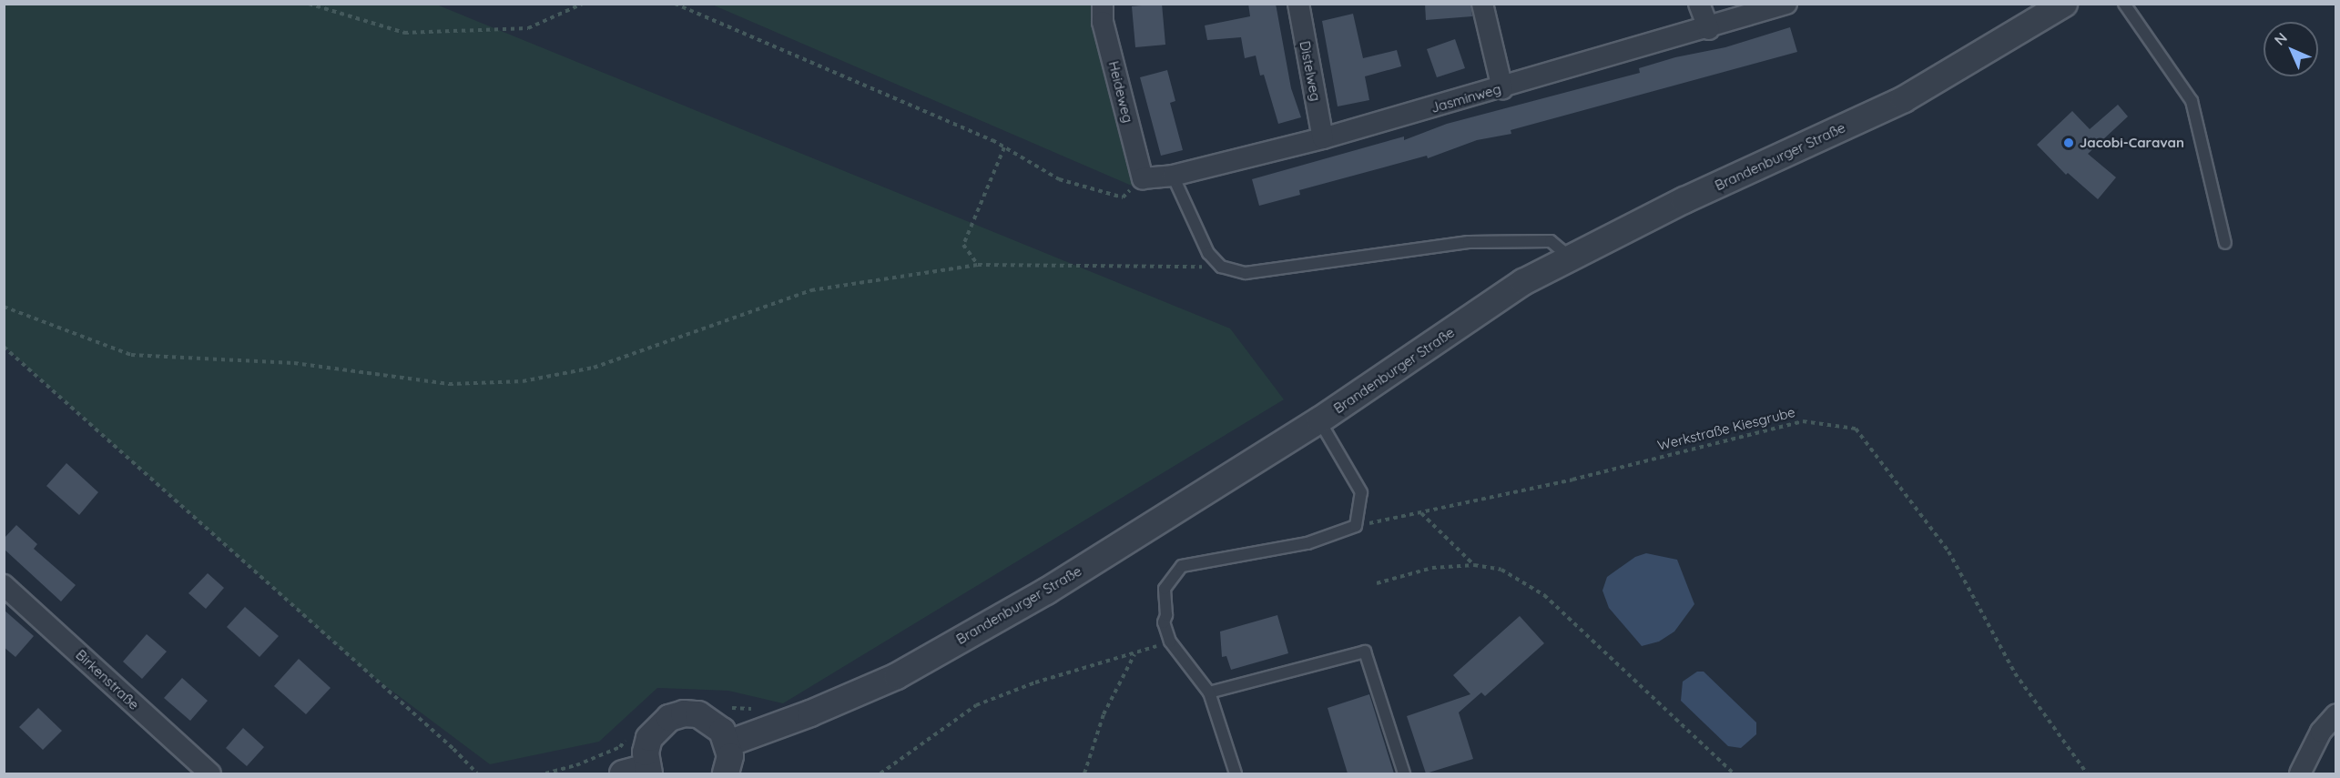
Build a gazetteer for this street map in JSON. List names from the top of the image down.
{
  "streets": {
    "street": [
      "Distelweg",
      "Heideweg",
      "Jasminweg",
      "Brandenburger Straße",
      "Birkenstraße"
    ],
    "path": ["Werkstraße Kiesgrube"]
  },
  "crossings": [
    ["Distelweg", "Jasminweg"],
    ["Heideweg", "Jasminweg"]
  ],
  "places": ["Jacobi-Caravan"],
  "north": "top left"
}
